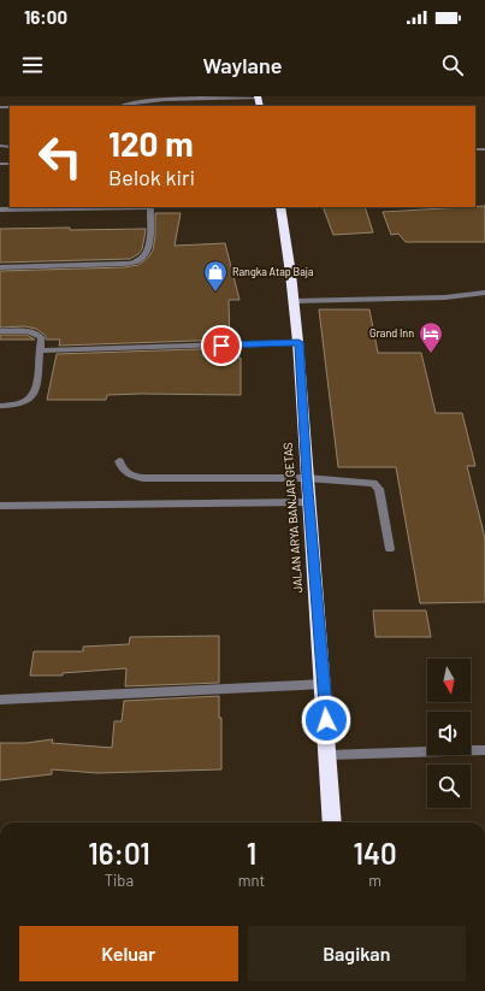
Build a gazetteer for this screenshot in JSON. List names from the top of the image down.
{
  "streets": {
    "highway": ["JALAN ARYA BANJAR GETAS"]
  },
  "places": {
    "shop": ["Rangka Atap Baja"],
    "hotel": ["Grand Inn"]
  },
  "north": "bottom",
  "page": {
    "status": "16:00",
    "header": "Waylane",
    "turn": ["120 m", "Belok kiri"],
    "eta": [
      "16:01",
      "Tiba",
      "1",
      "mnt",
      "140",
      "m"
    ],
    "buttons": ["Keluar", "Bagikan"]
  }
}
